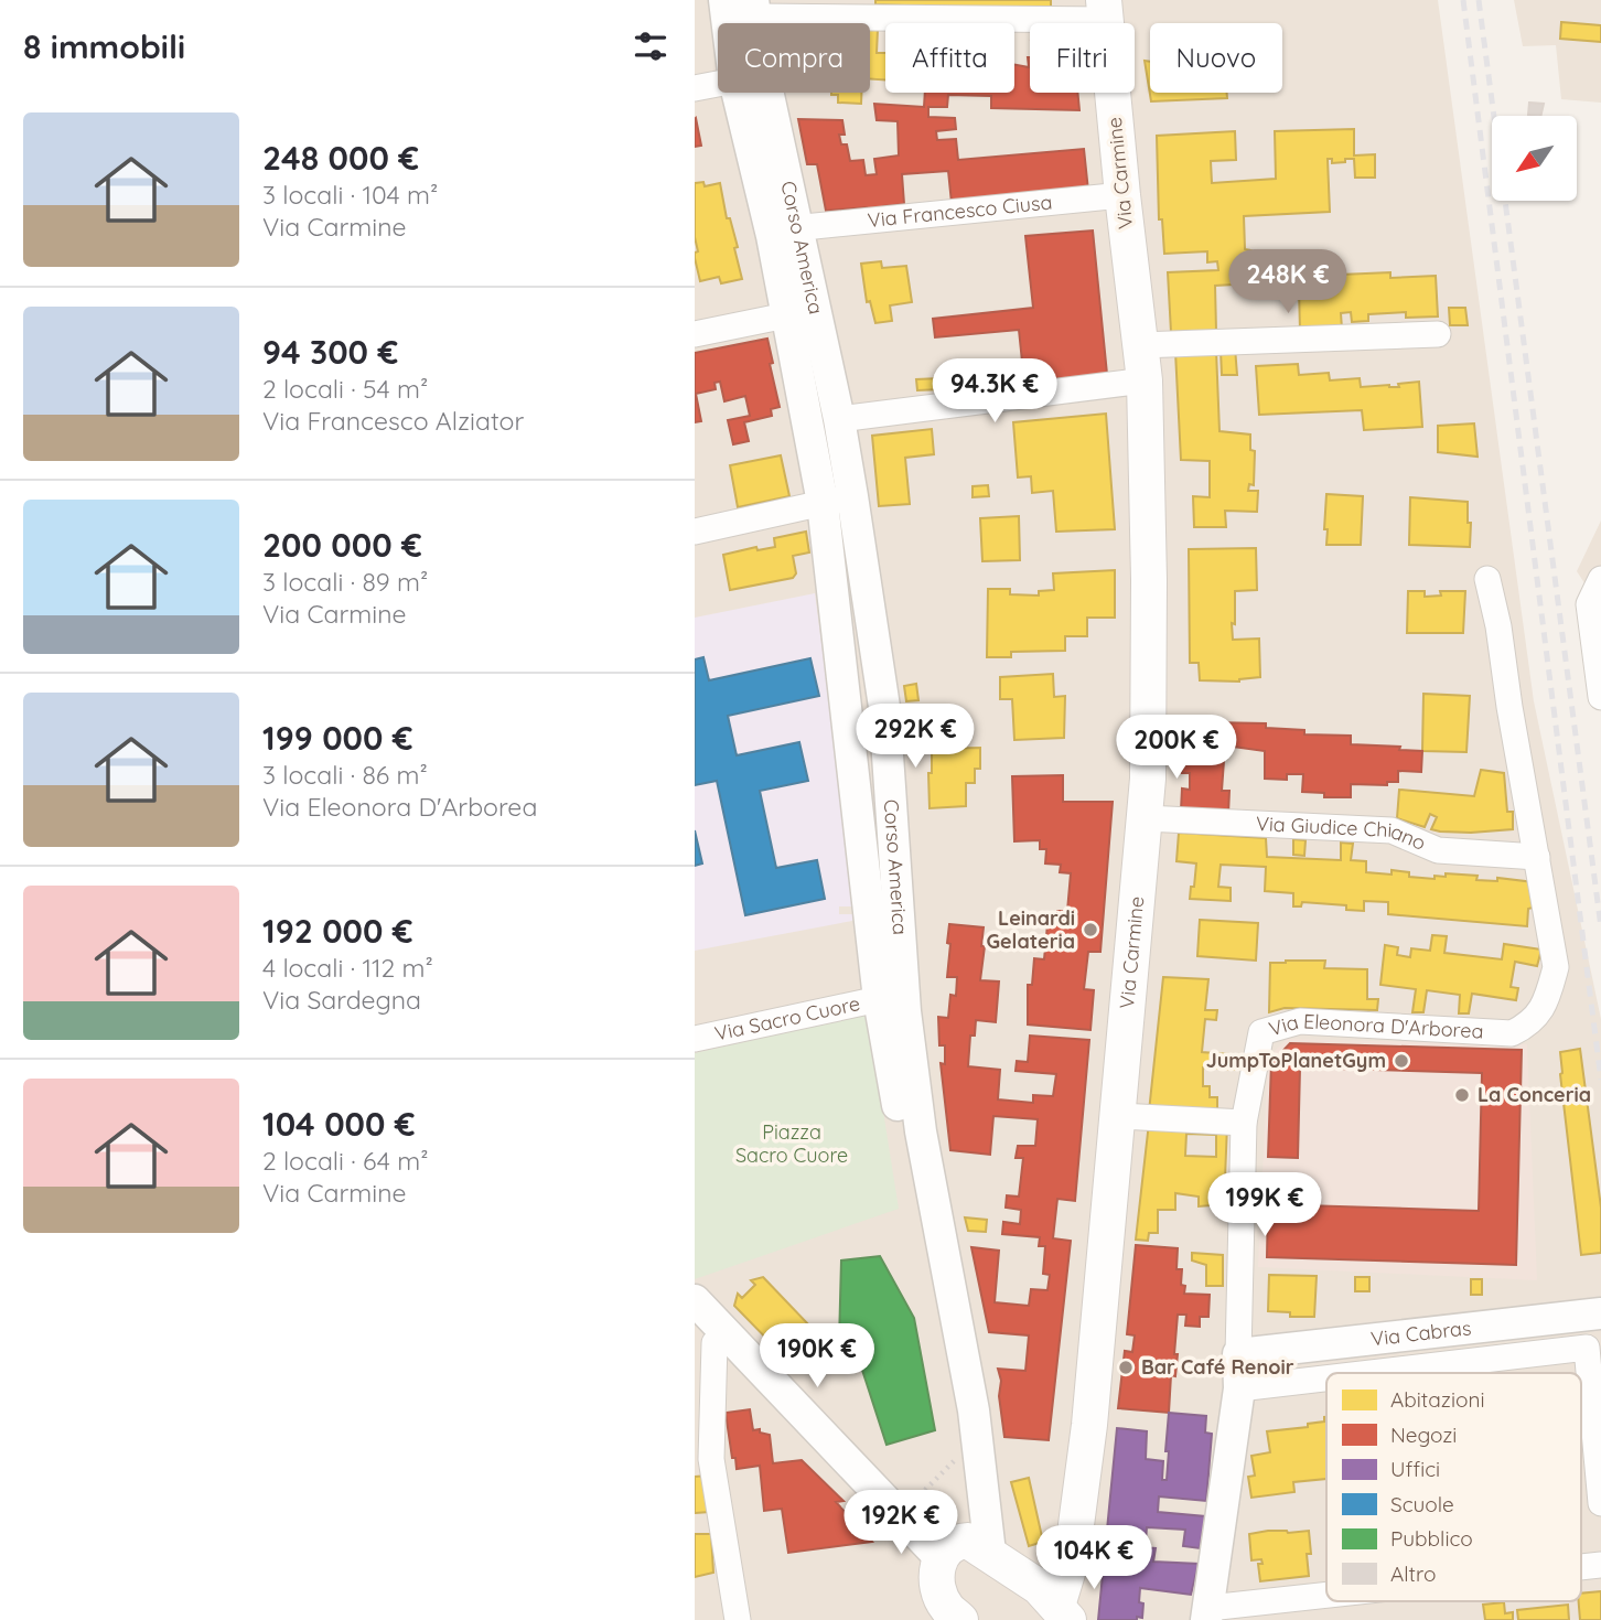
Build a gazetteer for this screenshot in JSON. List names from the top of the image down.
{
  "streets": {
    "main road": ["Via Carmine"],
    "street": [
      "Via Francesco Ciusa",
      "Corso America",
      "Via Giudice Chiano",
      "Via Sacro Cuore",
      "Via Eleonora D'Arborea",
      "Via Cabras"
    ]
  },
  "crossings": [
    ["Via Carmine", "Via Francesco Ciusa"],
    ["Via Carmine", "Via Giudice Chiano"],
    ["Via Francesco Ciusa", "Corso America"],
    ["Corso America", "Via Sacro Cuore"],
    ["Via Giudice Chiano", "Via Eleonora D'Arborea"],
    ["Via Eleonora D'Arborea", "Via Cabras"]
  ],
  "parks": ["Piazza Sacro Cuore"],
  "places": [
    "Leinardi Gelateria",
    "JumpToPlanetGym",
    "La Conceria",
    "Bar Café Renoir"
  ],
  "legend": [
    "Abitazioni",
    "Negozi",
    "Uffici",
    "Scuole",
    "Pubblico",
    "Altro"
  ],
  "north": "bottom left",
  "page": {
    "heading": "8 immobili",
    "chip": [
      "Compra",
      "Affitta",
      "Filtri",
      "Nuovo"
    ],
    "list": [
      {
        "name": "248 000 €",
        "note": "3 locali · 104 m² · Via Carmine"
      },
      {
        "name": "94 300 €",
        "note": "2 locali · 54 m² · Via Francesco Alziator"
      },
      {
        "name": "200 000 €",
        "note": "3 locali · 89 m² · Via Carmine"
      },
      {
        "name": "199 000 €",
        "note": "3 locali · 86 m² · Via Eleonora D'Arborea"
      },
      {
        "name": "192 000 €",
        "note": "4 locali · 112 m² · Via Sardegna"
      },
      {
        "name": "104 000 €",
        "note": "2 locali · 64 m² · Via Carmine"
      }
    ],
    "price": [
      "248K €",
      "94.3K €",
      "292K €",
      "200K €",
      "199K €",
      "190K €",
      "192K €",
      "104K €"
    ]
  }
}
